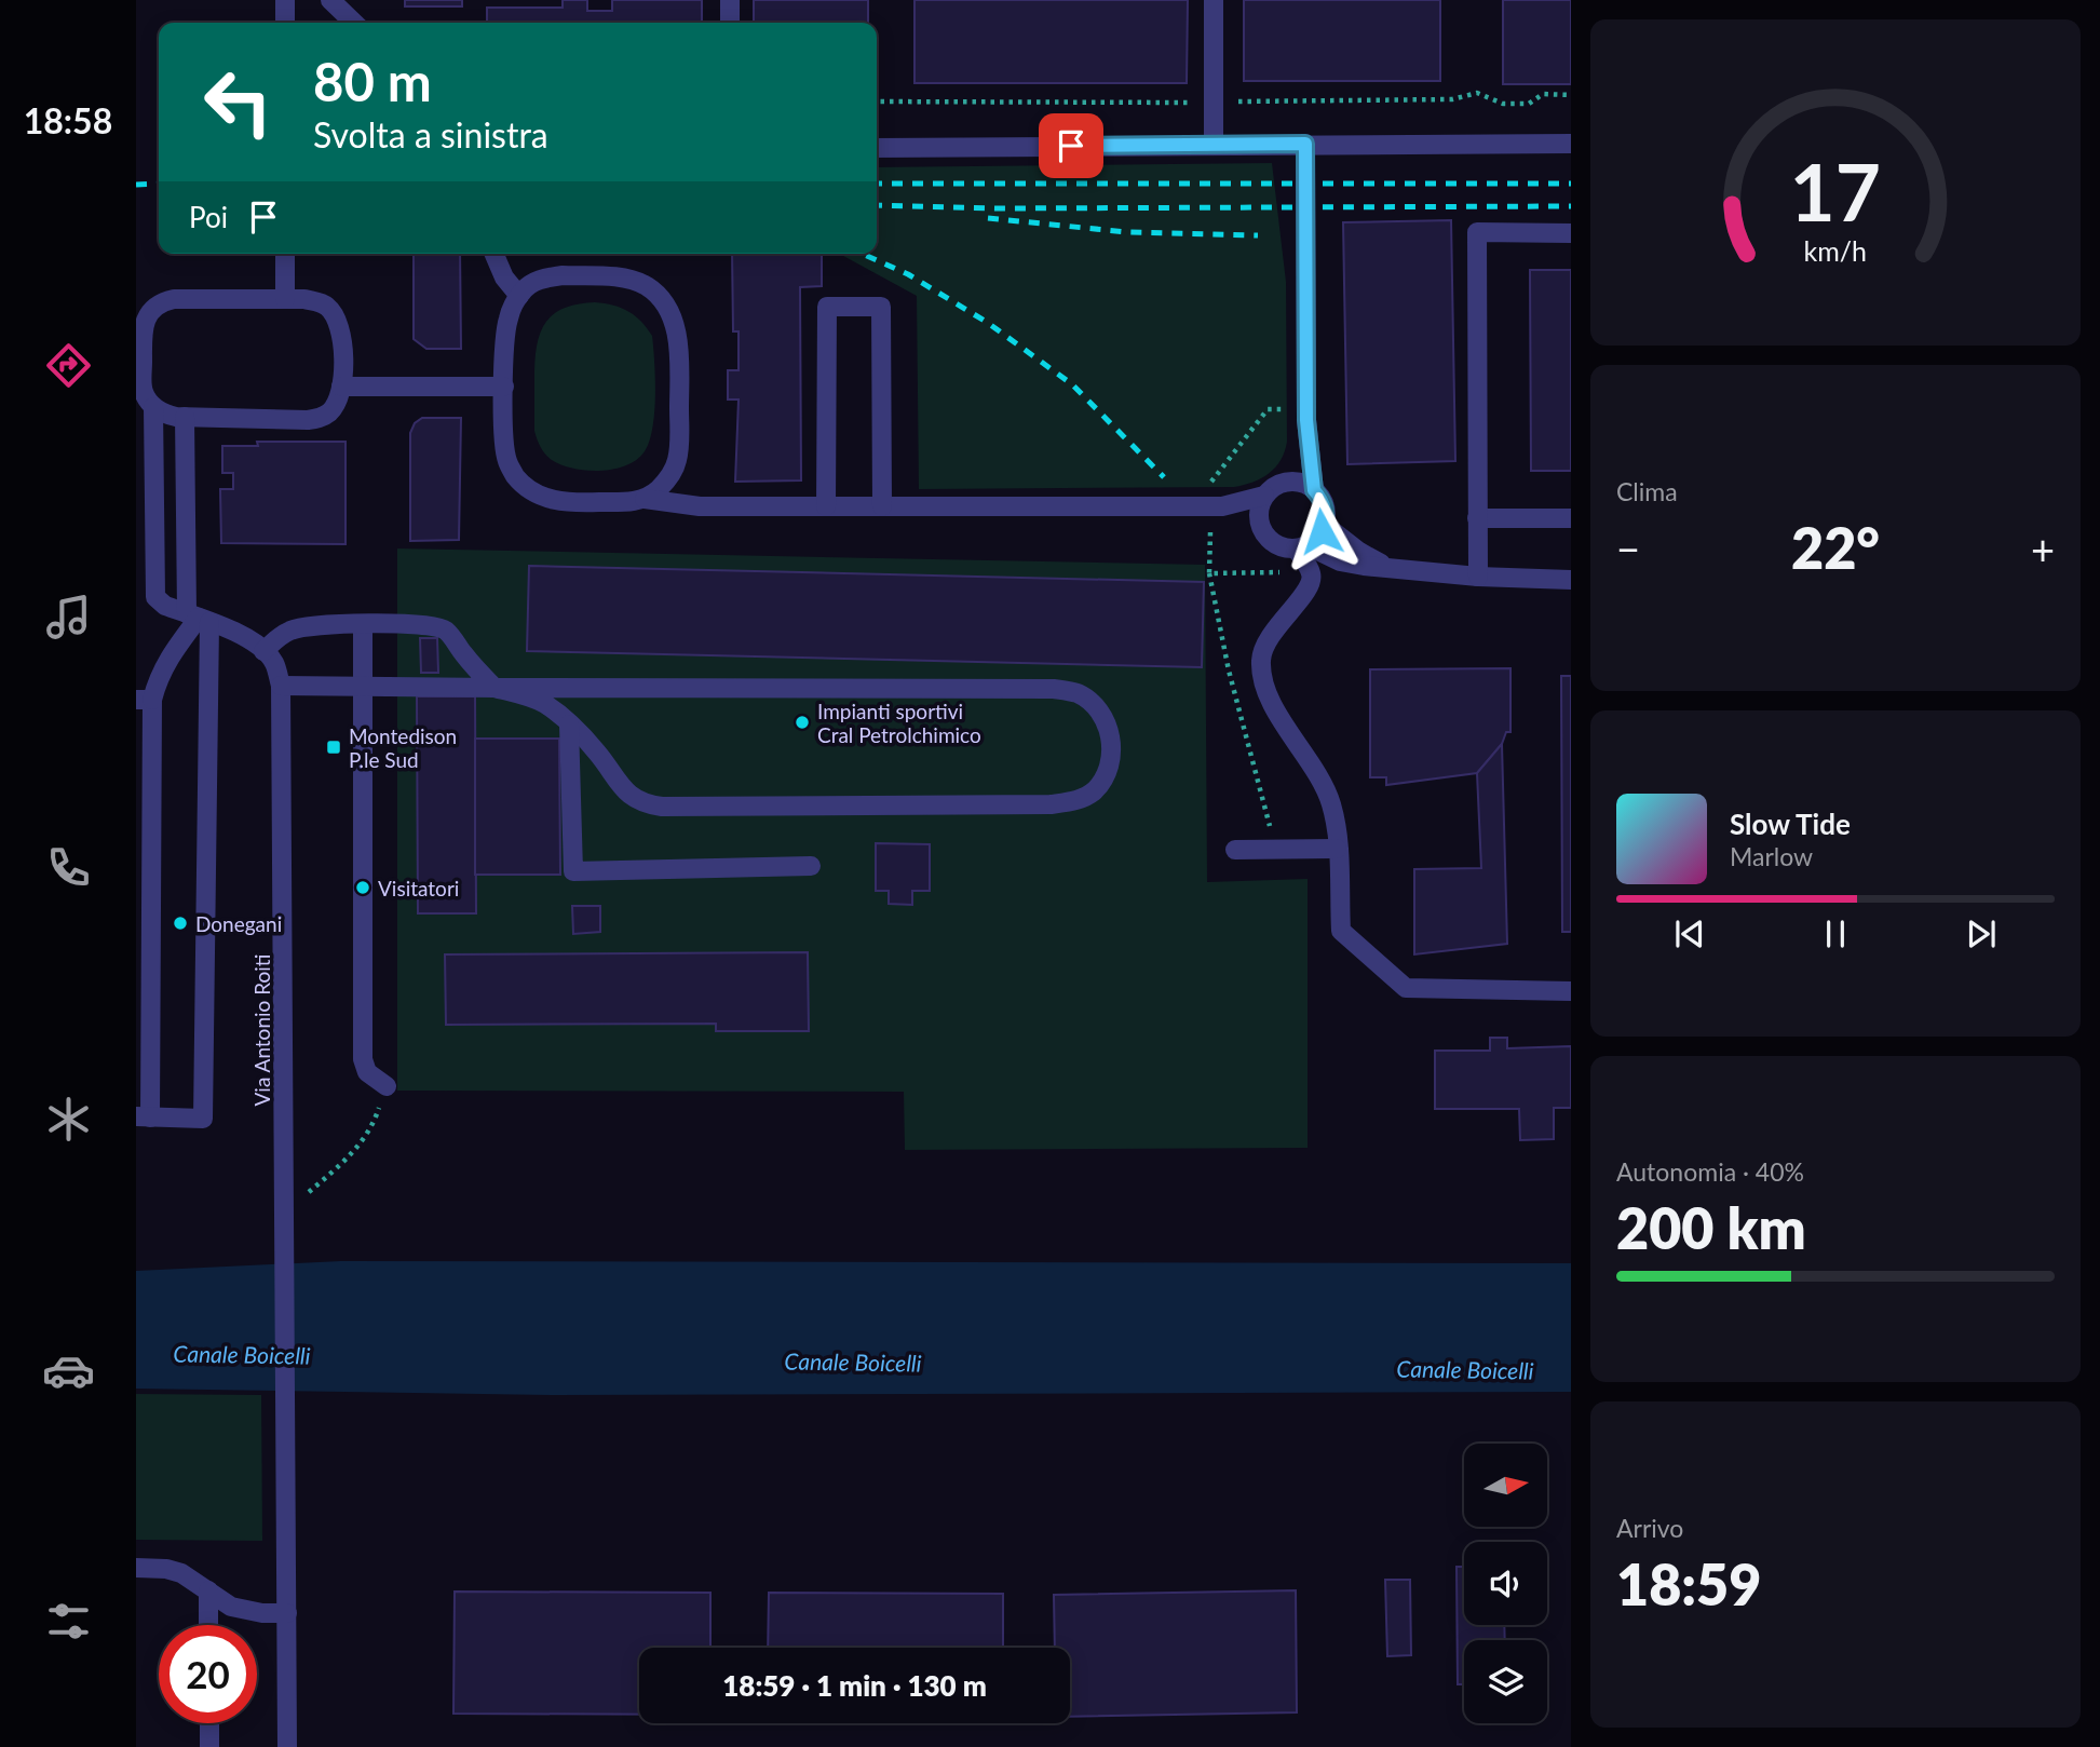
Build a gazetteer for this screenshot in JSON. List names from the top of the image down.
{
  "streets": {
    "street": ["Via Antonio Roiti"]
  },
  "water": ["Canale Boicelli"],
  "places": {
    "other": ["Impianti sportivi Cral Petrolchimico", "Visitatori", "Donegani"],
    "transit": ["Montedison P.le Sud"]
  },
  "north": "right",
  "page": {
    "tabs": "18:58",
    "turn": ["80 m", "Svolta a sinistra"],
    "then": "Poi",
    "tile": [
      "Clima",
      ["Autonomia · 40%", "200 km"],
      ["Arrivo", "18:59"]
    ],
    "heat": ["−", "22°", "+"],
    "song": ["Slow Tide", "Marlow"],
    "limit": "20",
    "trip": "18:59 · 1 min · 130 m",
    "gauge": ["17", "km/h"]
  }
}
